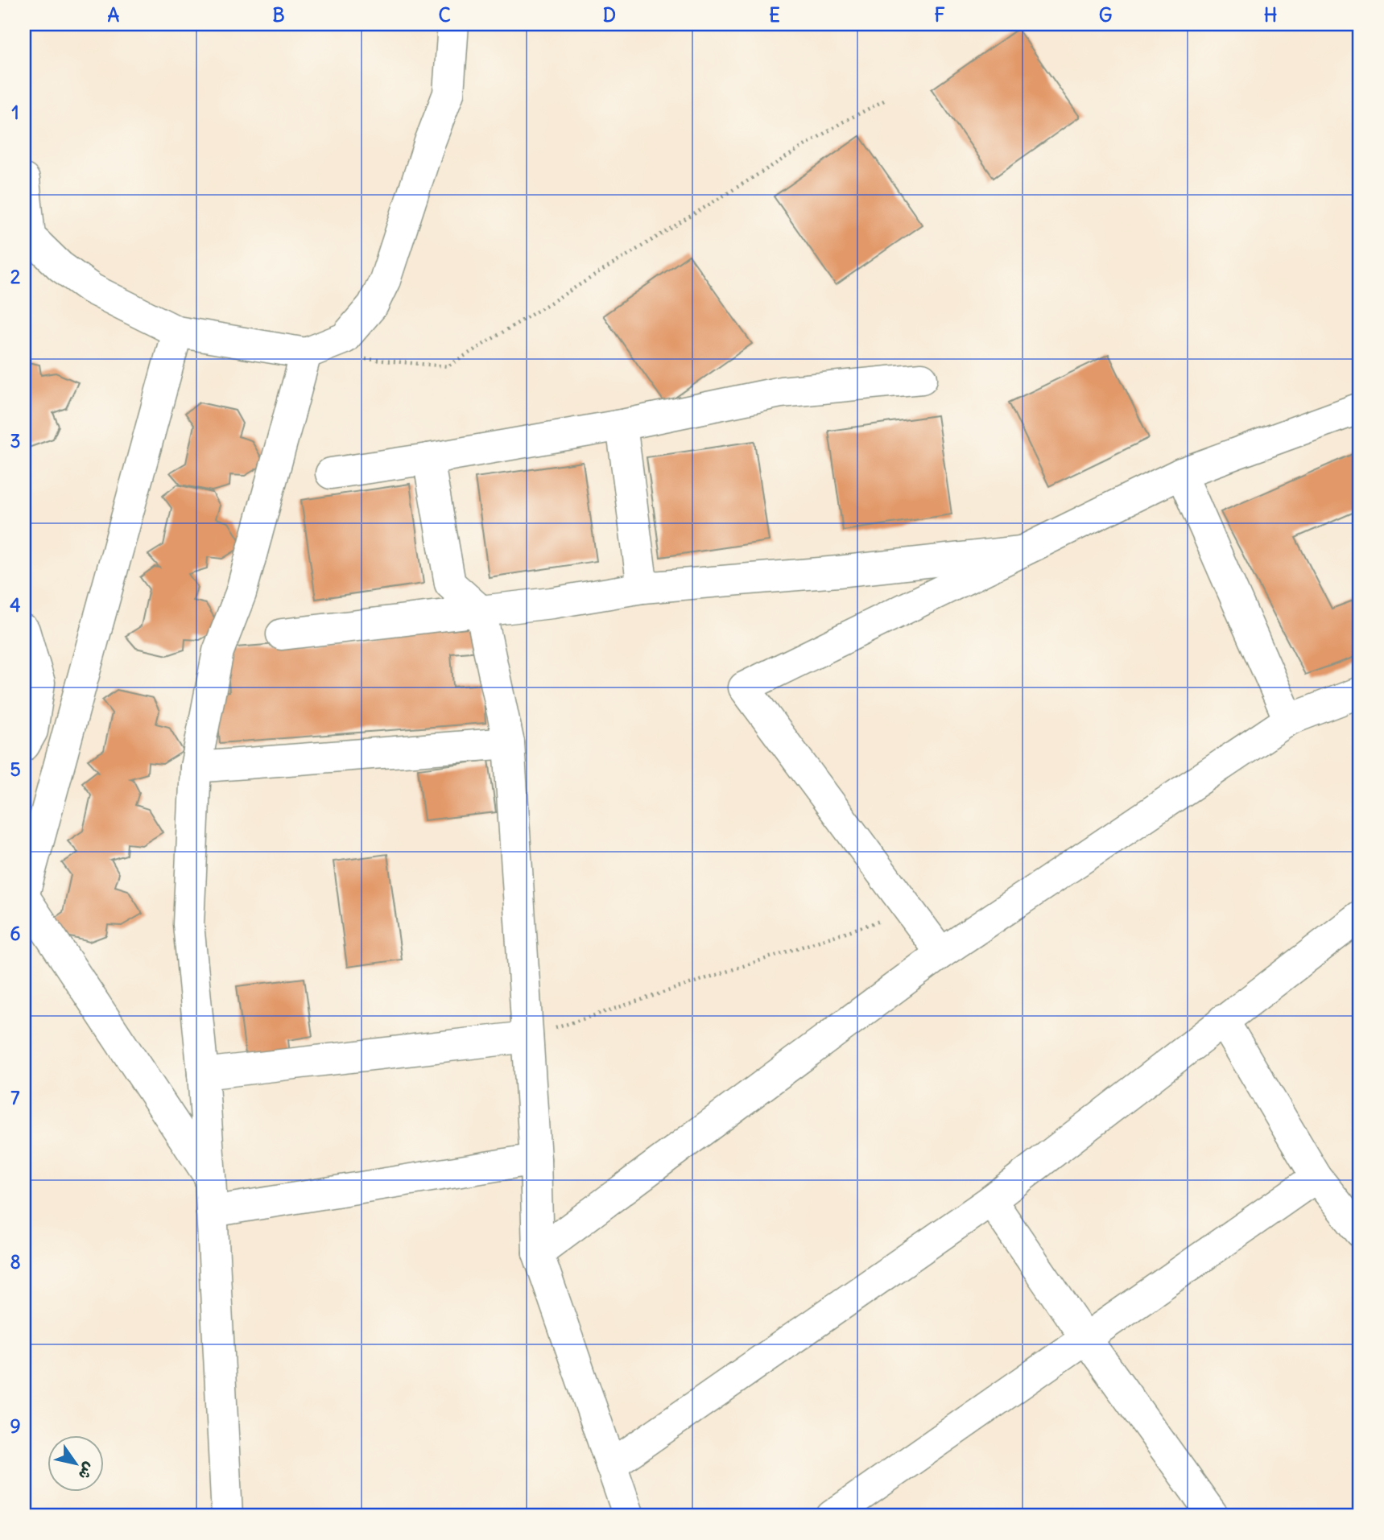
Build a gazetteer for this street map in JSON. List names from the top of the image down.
{
  "north": "bottom right",
  "grid": {
    "columns": [
      "A",
      "B",
      "C",
      "D",
      "E",
      "F",
      "G",
      "H"
    ],
    "rows": [
      "1",
      "2",
      "3",
      "4",
      "5",
      "6",
      "7",
      "8",
      "9"
    ]
  }
}
